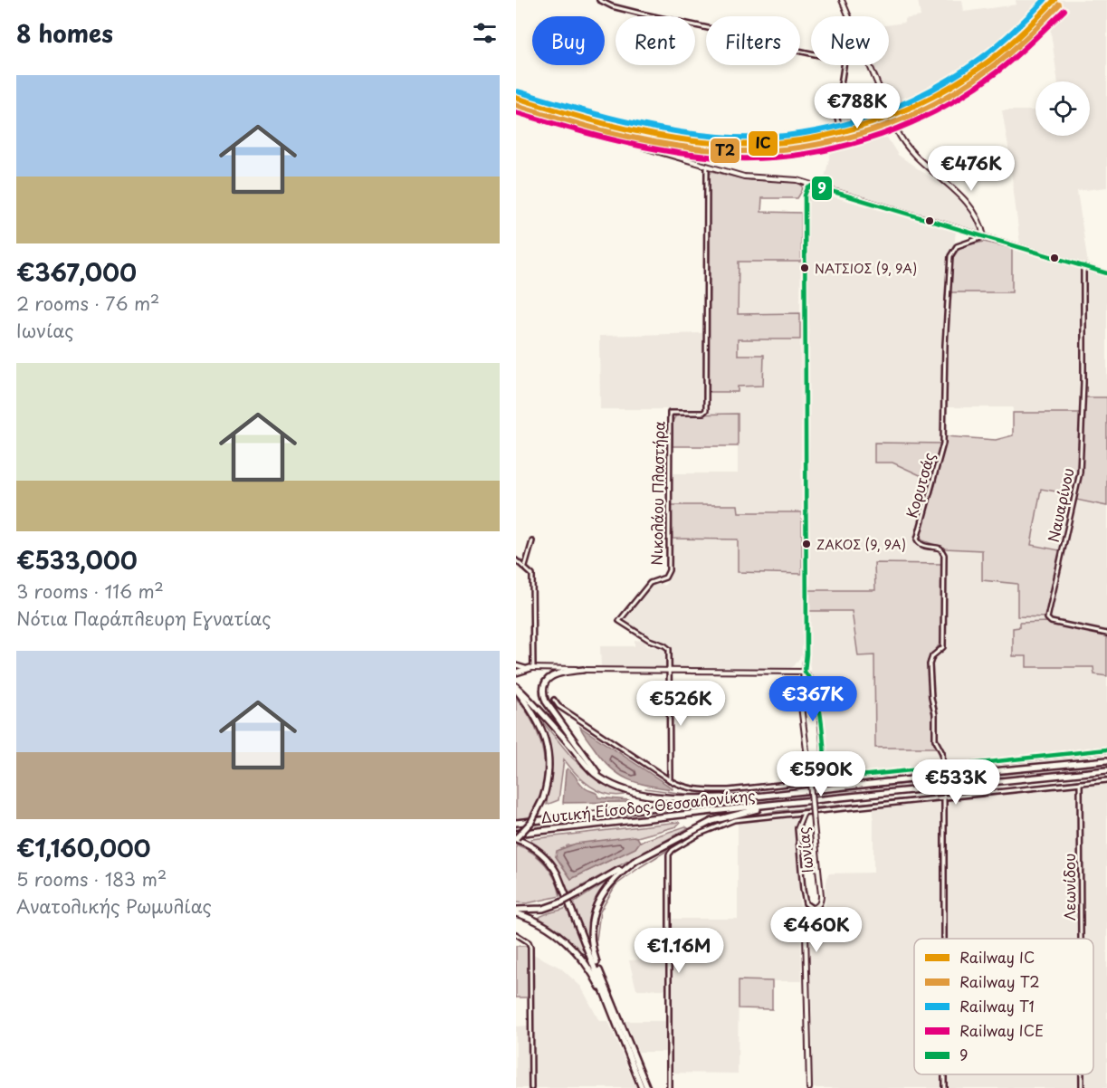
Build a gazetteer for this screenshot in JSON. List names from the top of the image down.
{
  "streets": {
    "highway": ["Δυτική Είσοδος Θεσσαλονίκης"],
    "street": [
      "Κορυτσάς",
      "Νικολάου Πλαστήρα",
      "Ναυαρίνου",
      "Ιωνίας",
      "Λεωνίδου"
    ]
  },
  "places": ["ΝΑΤΣΙΟΣ (9, 9Α)", "ΖΑΚΟΣ (9, 9Α)"],
  "lines": [
    "rail line IC",
    "rail line T1",
    "rail line T2",
    "rail line ICE",
    "transit line 9"
  ],
  "legend": [
    "Railway IC",
    "Railway T2",
    "Railway T1",
    "Railway ICE",
    "9"
  ],
  "page": {
    "heading": "8 homes",
    "chip": [
      "Buy",
      "Rent",
      "Filters",
      "New"
    ],
    "list": [
      {
        "name": "€367,000",
        "note": "2 rooms · 76 m² · Ιωνίας"
      },
      {
        "name": "€533,000",
        "note": "3 rooms · 116 m² · Νότια Παράπλευρη Εγνατίας"
      },
      {
        "name": "€1,160,000",
        "note": "5 rooms · 183 m² · Ανατολικής Ρωμυλίας"
      }
    ],
    "price": [
      "€788K",
      "€476K",
      "€367K",
      "€526K",
      "€590K",
      "€533K",
      "€460K",
      "€1.16M"
    ]
  }
}
